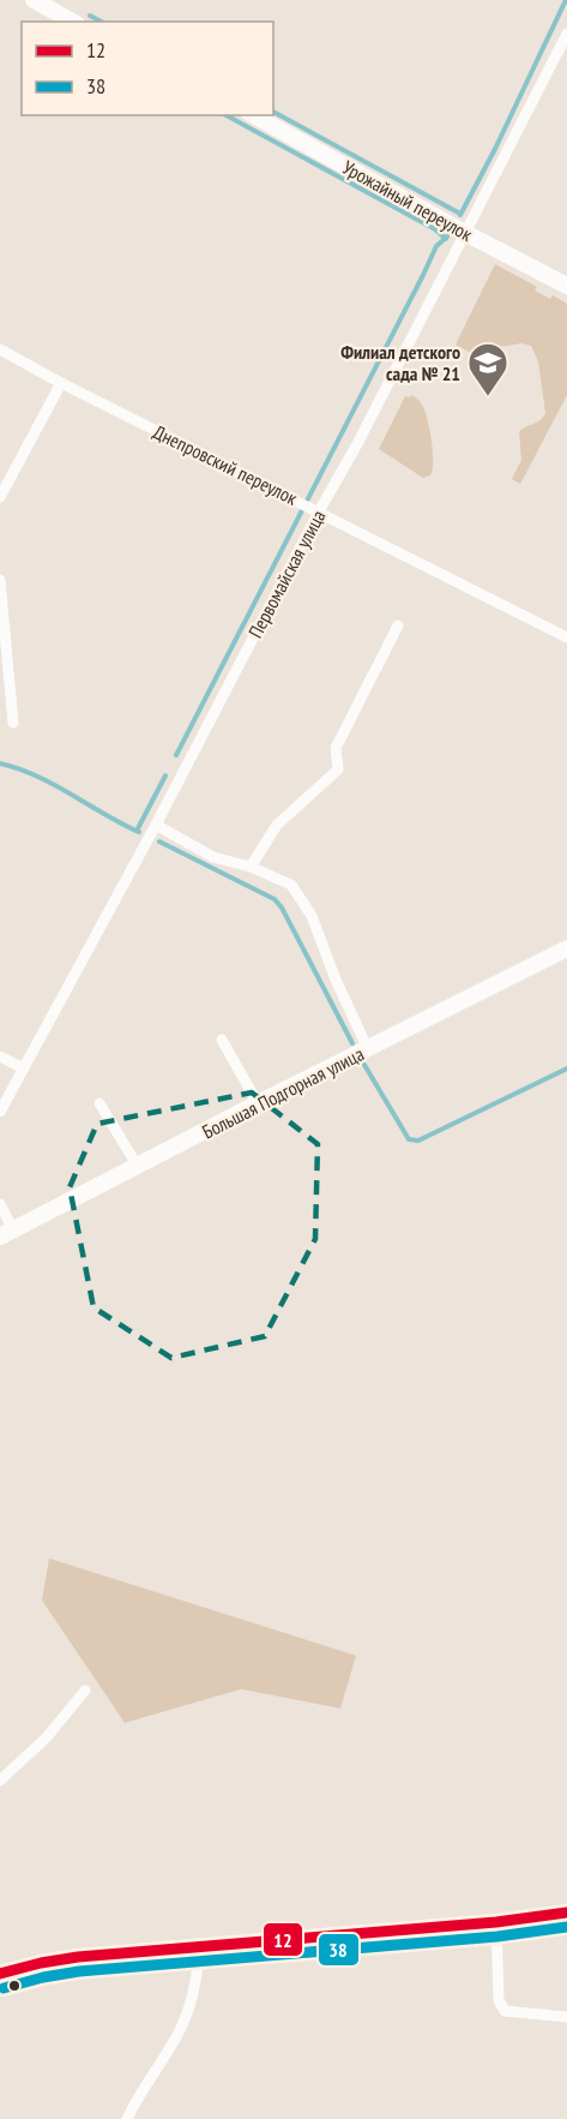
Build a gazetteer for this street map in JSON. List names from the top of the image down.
{
  "streets": {
    "main road": ["Урожайный переулок", "Большая Подгорная улица"],
    "street": ["Днепровский переулок", "Первомайская улица"]
  },
  "crossings": [
    ["Урожайный переулок", "Первомайская улица"],
    ["Днепровский переулок", "Первомайская улица"]
  ],
  "places": {
    "school or university": ["Филиал детского сада № 21"]
  },
  "lines": ["transit line 12", "transit line 38"],
  "legend": ["12", "38"]
}
